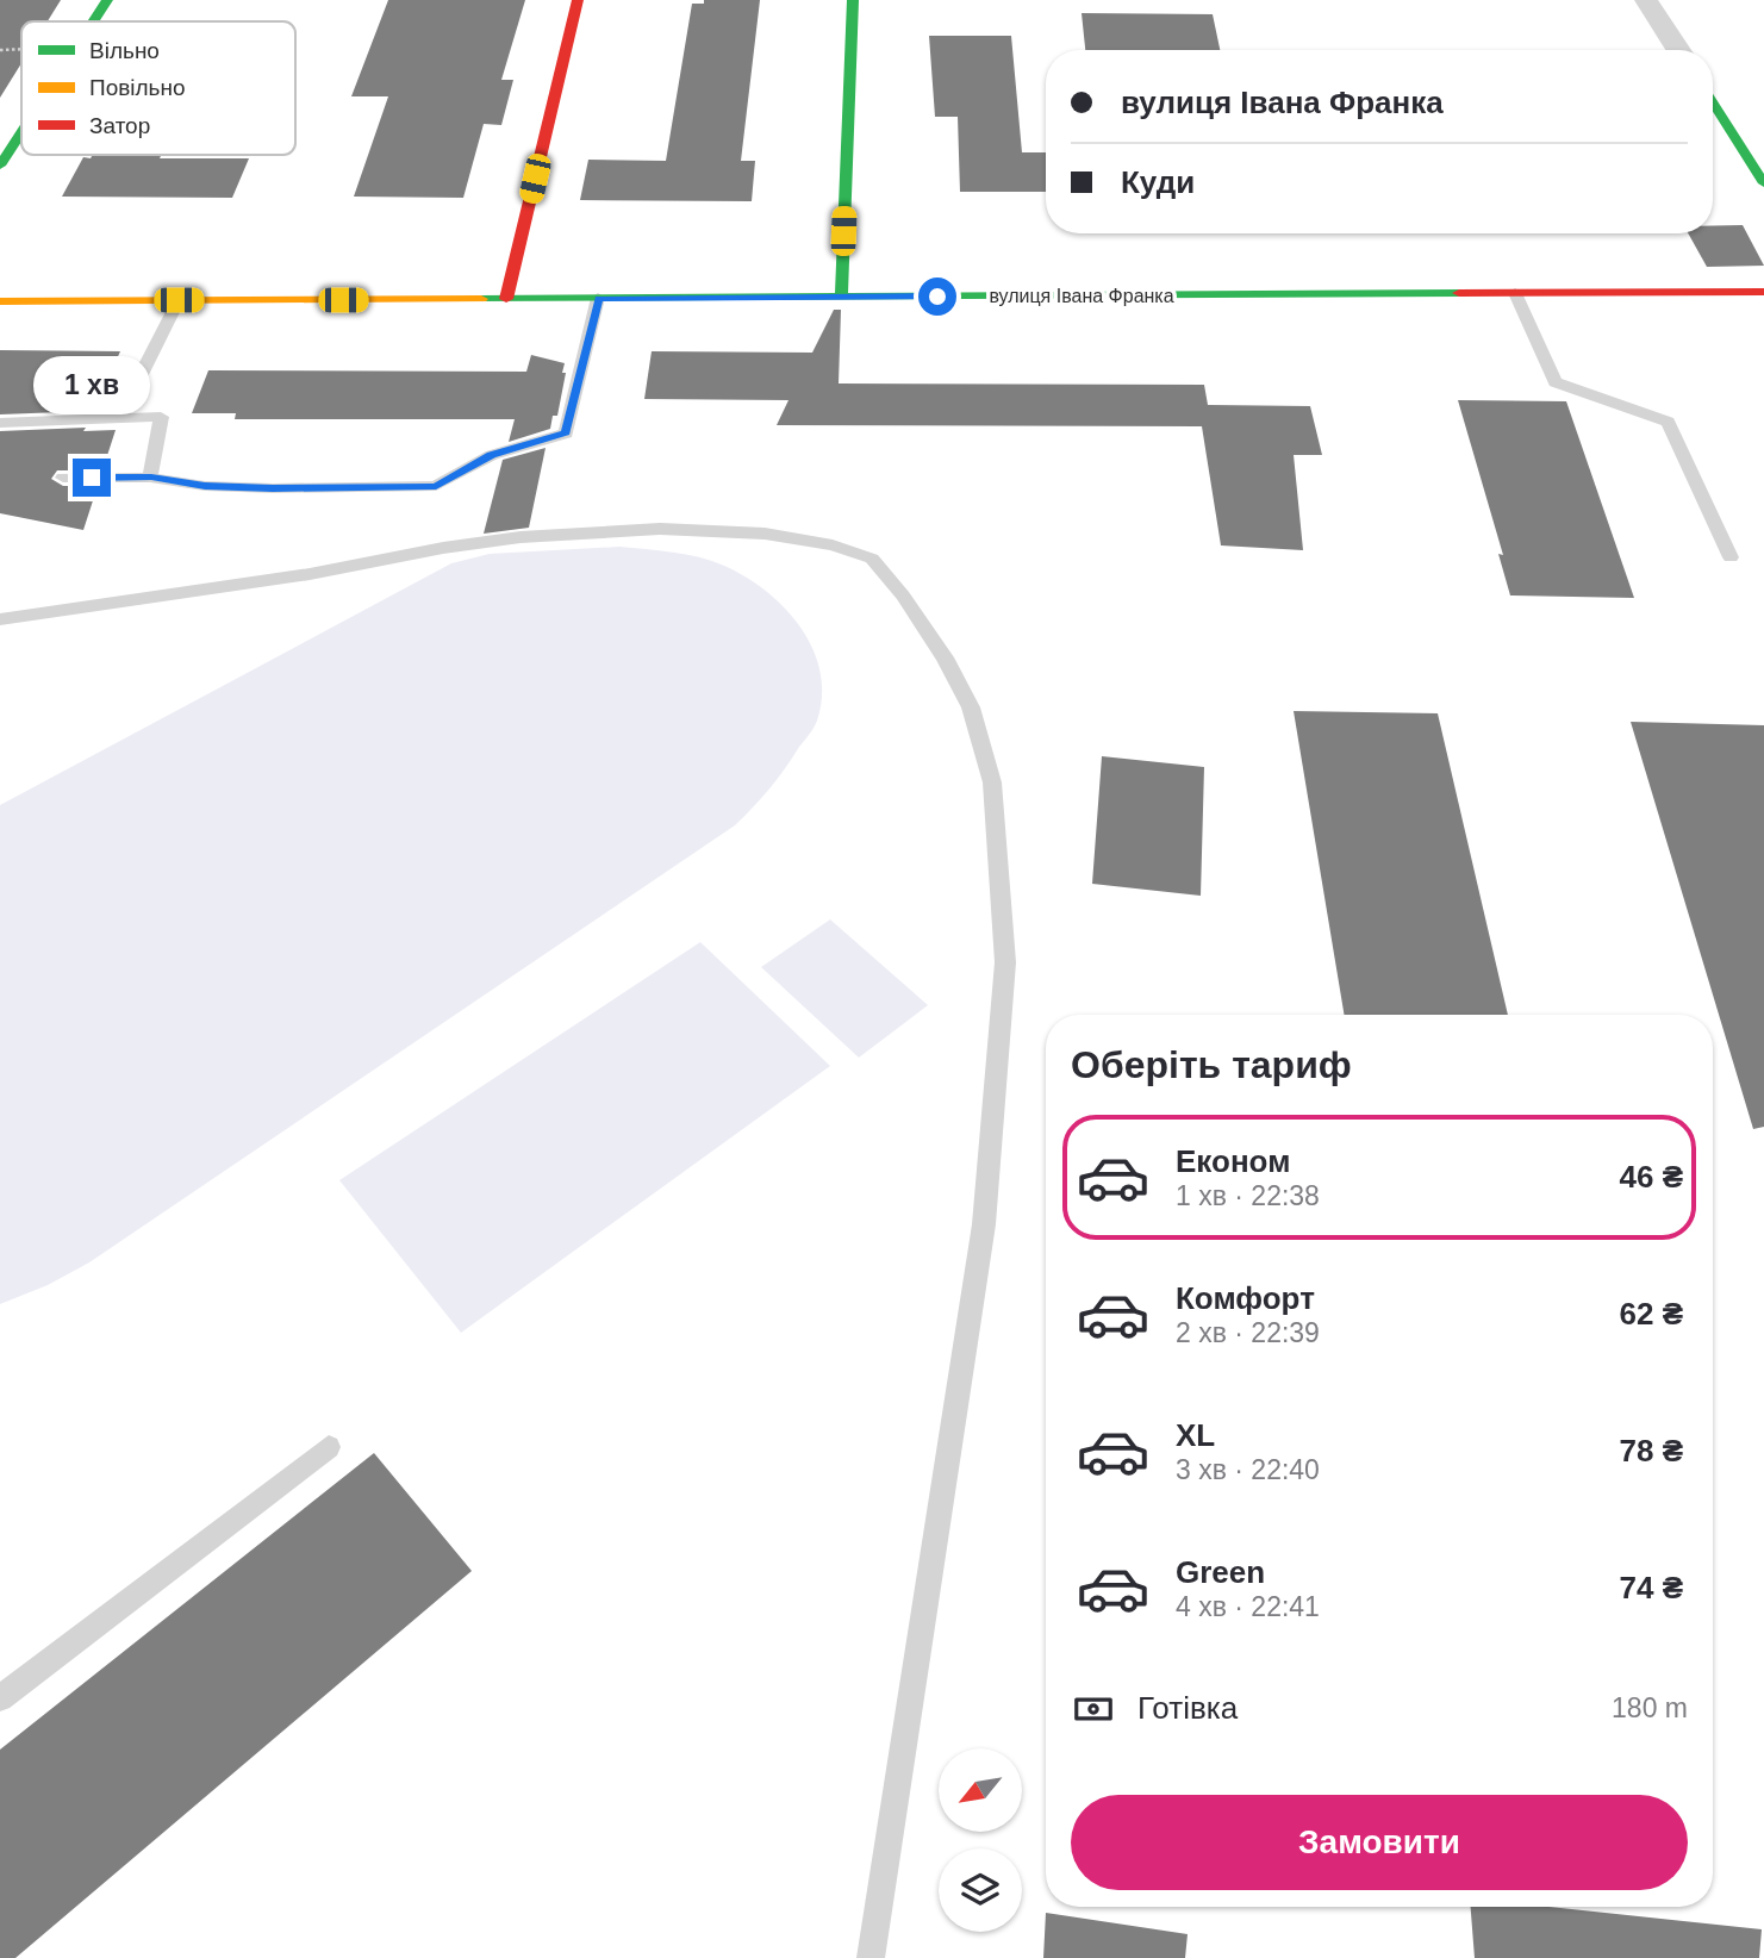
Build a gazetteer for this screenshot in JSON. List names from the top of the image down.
{
  "streets": {
    "street": ["вулиця Івана Франка"]
  },
  "legend": ["Вільно", "Повільно", "Затор"],
  "north": "bottom left",
  "page": {
    "banner": ["вулиця Івана Франка", "Куди"],
    "bubble": "1 хв",
    "heading": "Оберіть тариф",
    "list": [
      {
        "name": "Економ",
        "note": "1 хв · 22:38",
        "value": "46 ₴"
      },
      {
        "name": "Комфорт",
        "note": "2 хв · 22:39",
        "value": "62 ₴"
      },
      {
        "name": "XL",
        "note": "3 хв · 22:40",
        "value": "78 ₴"
      },
      {
        "name": "Green",
        "note": "4 хв · 22:41",
        "value": "74 ₴"
      }
    ],
    "pay": ["Готівка", "180 m"],
    "buttons": "Замовити"
  }
}
